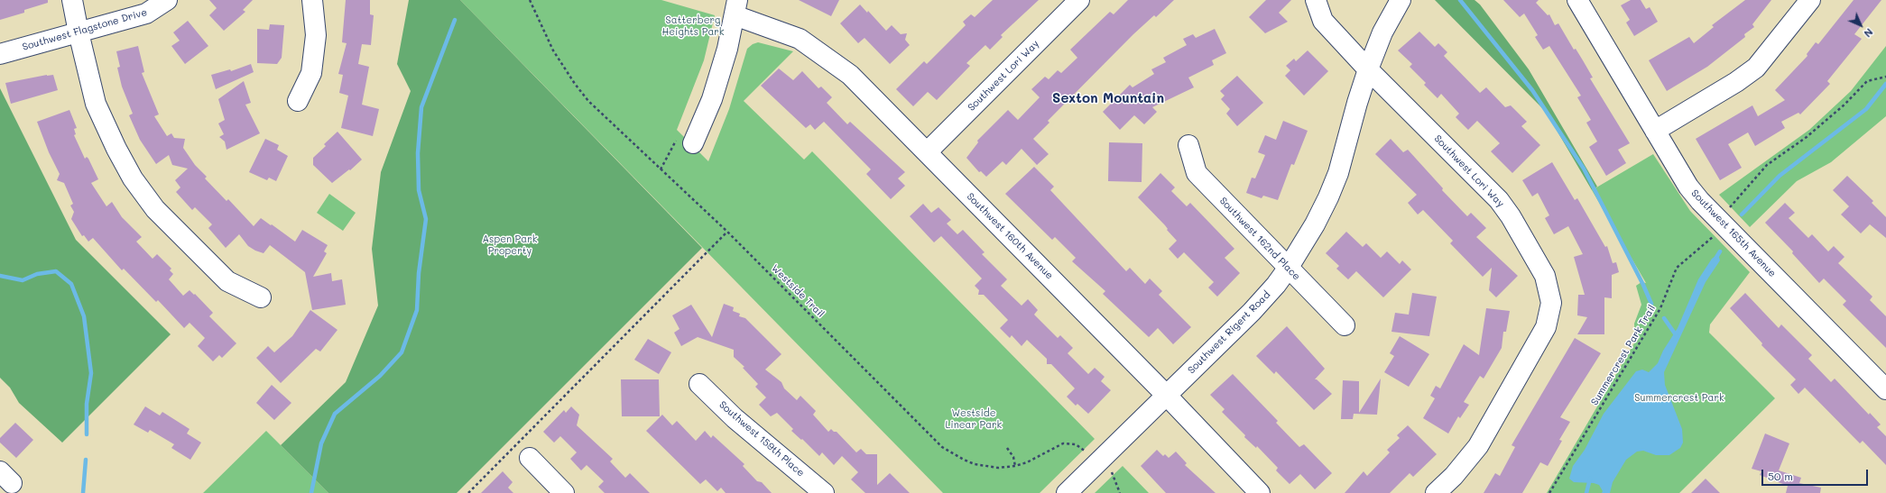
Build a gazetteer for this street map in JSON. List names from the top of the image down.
{
  "streets": {
    "street": [
      "Southwest Flagstone Drive",
      "Southwest Lori Way",
      "Southwest 165th Avenue",
      "Southwest 160th Avenue",
      "Southwest 162nd Place",
      "Southwest Rigert Road",
      "Southwest 159th Place"
    ],
    "path": ["Westside Trail", "Summercrest Park Trail"]
  },
  "crossings": [
    ["Southwest Lori Way", "Southwest 160th Avenue"],
    ["Southwest Lori Way", "Southwest Rigert Road"],
    ["Southwest 160th Avenue", "Southwest Rigert Road"],
    ["Southwest 162nd Place", "Southwest Rigert Road"]
  ],
  "districts": ["Sexton Mountain"],
  "parks": [
    "Satterberg Heights Park",
    "Aspen Park Property",
    "Summercrest Park",
    "Westside Linear Park"
  ],
  "scale_bar": "50 m",
  "north": "bottom right"
}
